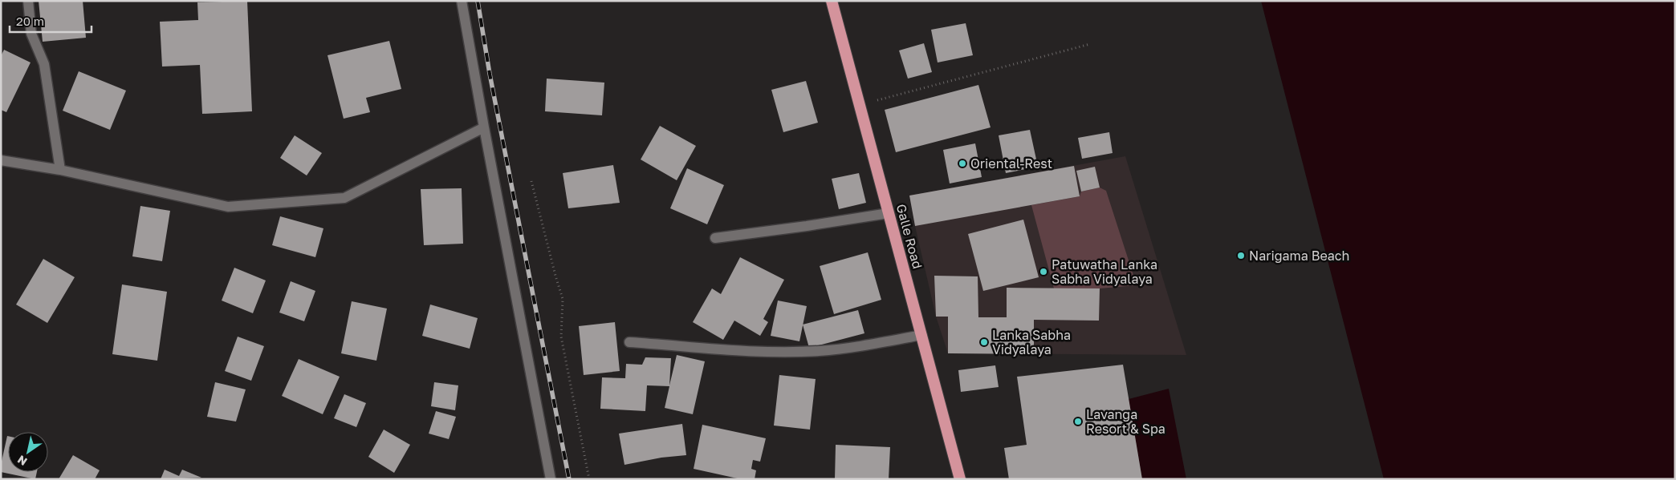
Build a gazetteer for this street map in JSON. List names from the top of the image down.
{
  "streets": {
    "highway": ["Galle Road"]
  },
  "places": [
    "Oriental-Rest",
    "Narigama Beach",
    "Patuwatha Lanka Sabha Vidyalaya",
    "Lanka Sabha Vidyalaya",
    "Lavanga Resort & Spa"
  ],
  "scale_bar": "20 m",
  "north": "bottom left"
}
